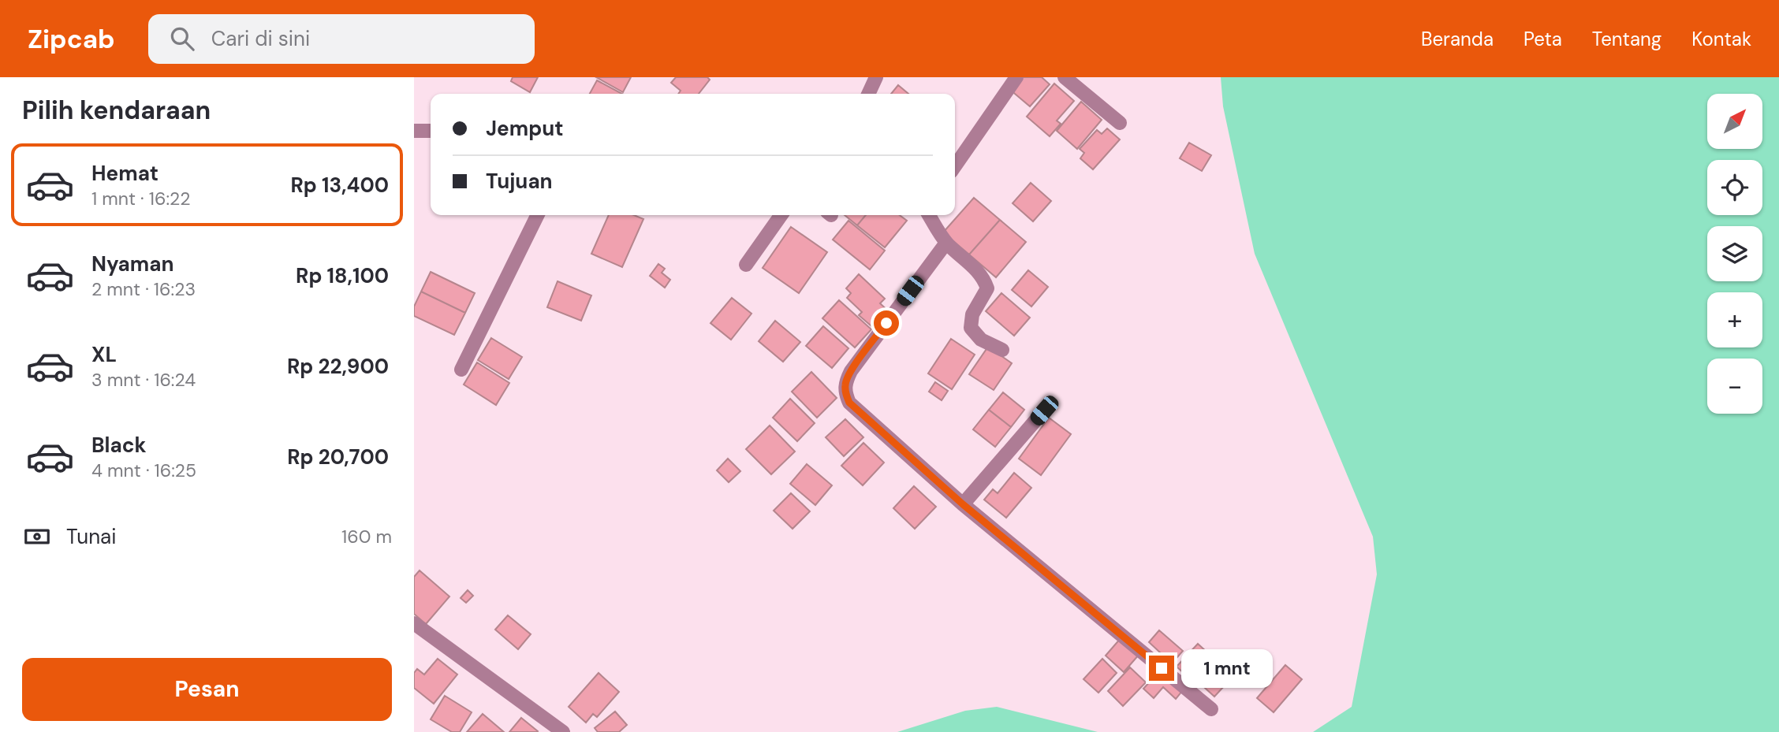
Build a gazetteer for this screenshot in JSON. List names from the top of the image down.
{
  "north": "top right",
  "page": {
    "header": "Zipcab",
    "search": "Cari di sini",
    "nav": [
      "Beranda",
      "Peta",
      "Tentang",
      "Kontak"
    ],
    "heading": "Pilih kendaraan",
    "map_buttons": ["+", "−"],
    "banner": ["Jemput", "Tujuan"],
    "list": [
      {
        "name": "Hemat",
        "note": "1 mnt · 16:22",
        "value": "Rp 13,400"
      },
      {
        "name": "Nyaman",
        "note": "2 mnt · 16:23",
        "value": "Rp 18,100"
      },
      {
        "name": "XL",
        "note": "3 mnt · 16:24",
        "value": "Rp 22,900"
      },
      {
        "name": "Black",
        "note": "4 mnt · 16:25",
        "value": "Rp 20,700"
      }
    ],
    "pay": ["Tunai", "160 m"],
    "buttons": "Pesan",
    "bubble": "1 mnt"
  }
}
